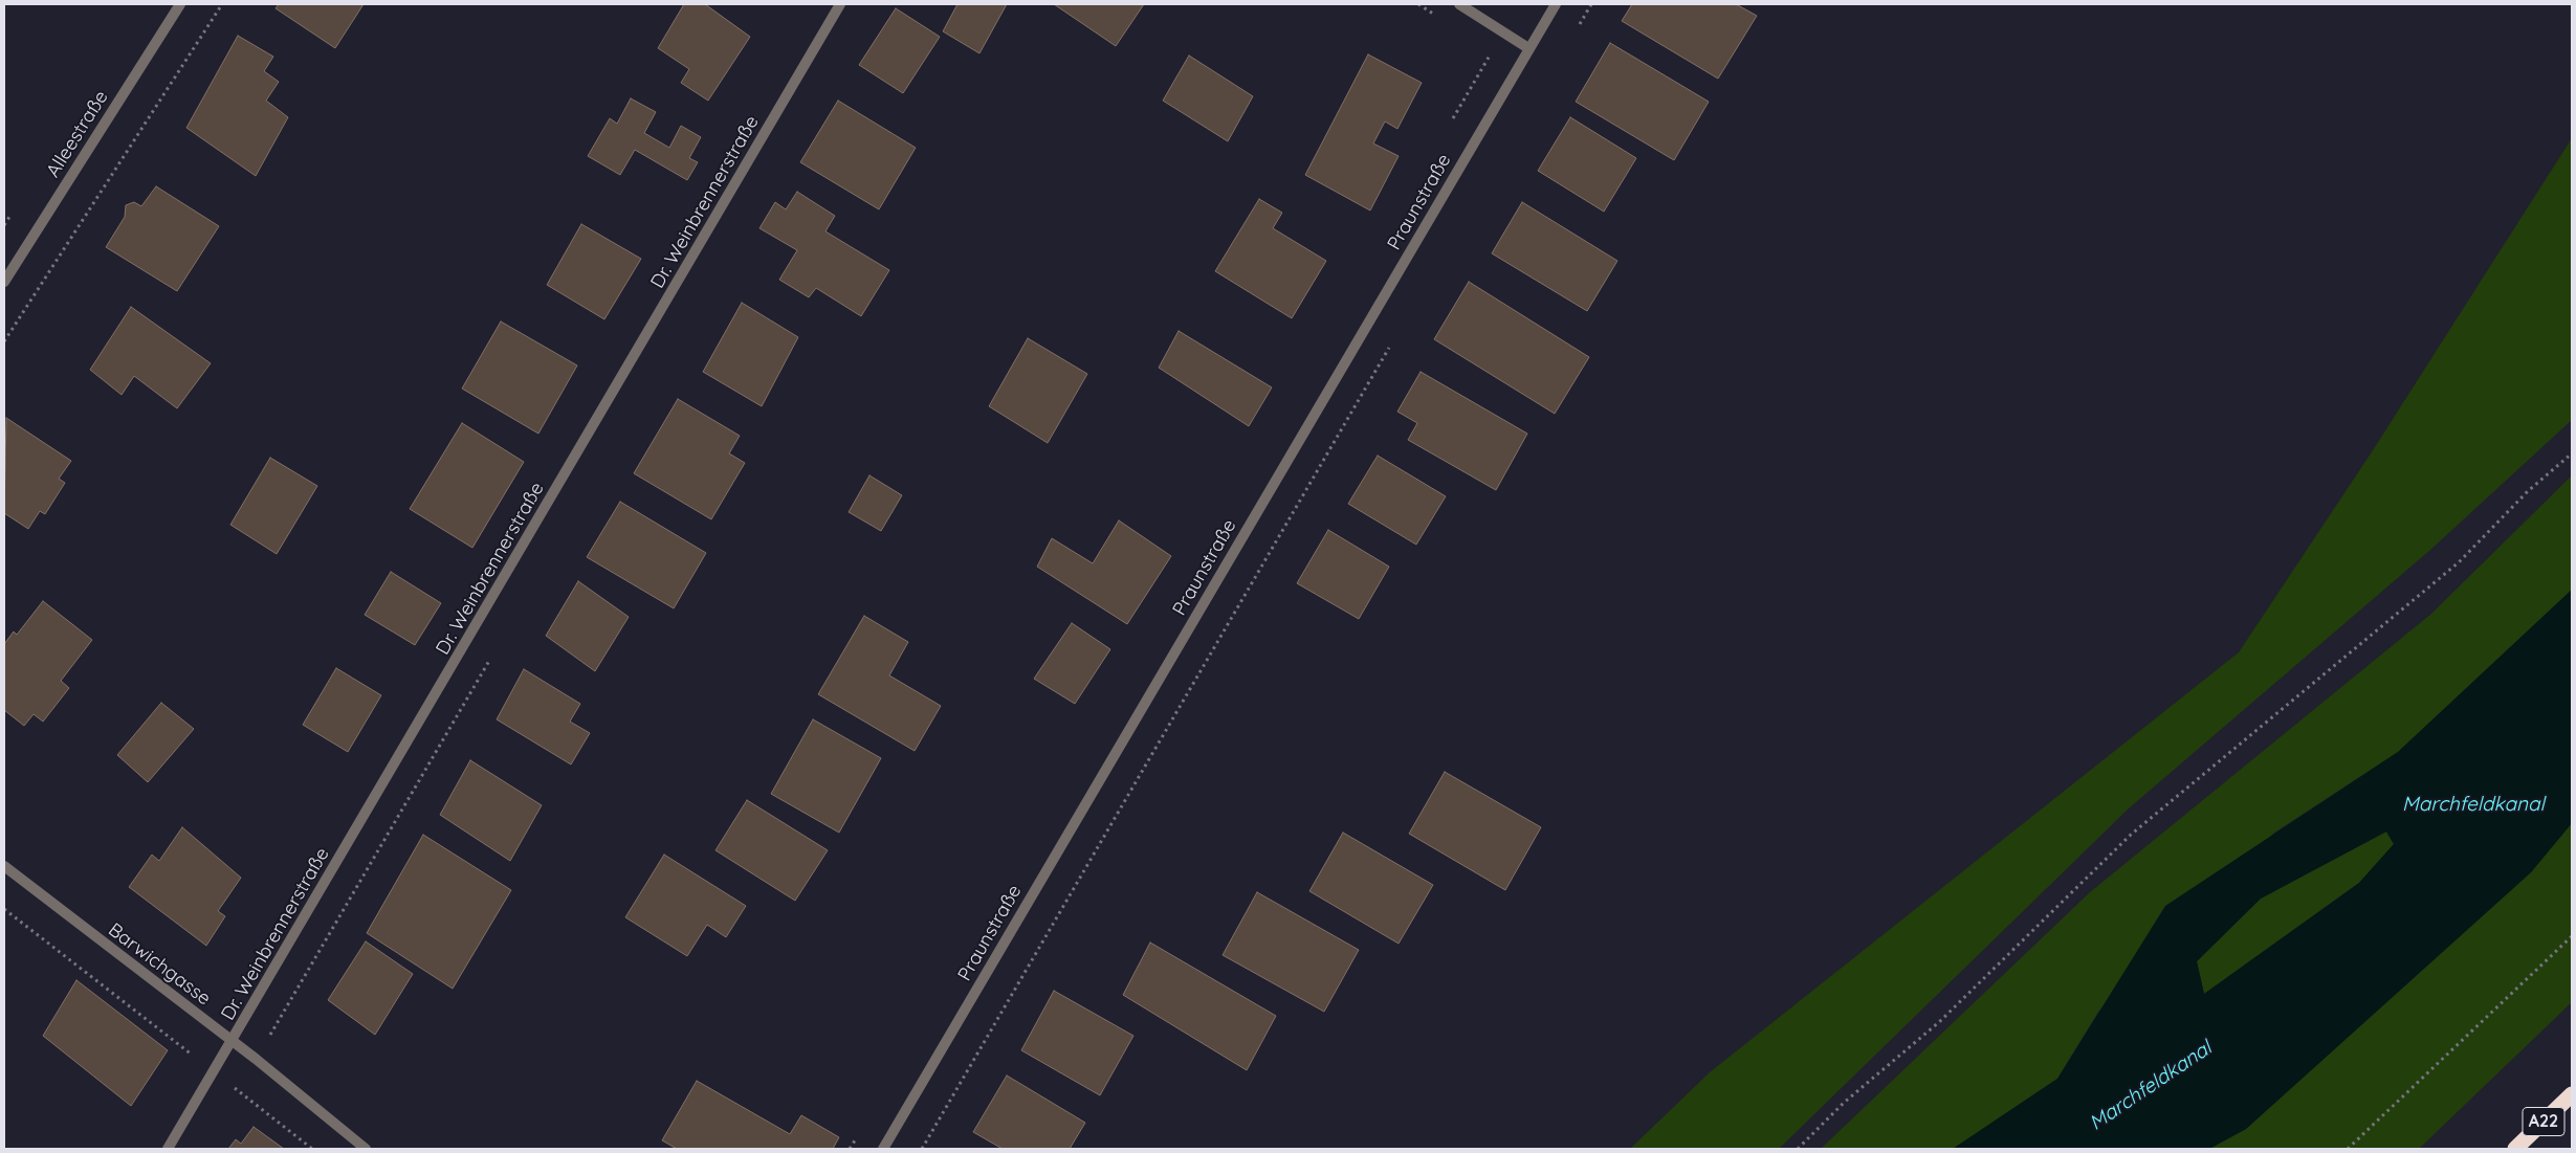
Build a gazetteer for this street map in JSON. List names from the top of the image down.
{
  "streets": {
    "highway": ["A22"],
    "street": [
      "Alleestraße",
      "Dr. Weinbrennerstraße",
      "Praunstraße",
      "Barwichgasse"
    ]
  },
  "crossings": [
    ["Dr. Weinbrennerstraße", "Barwichgasse"]
  ],
  "water": ["Marchfeldkanal"]
}
